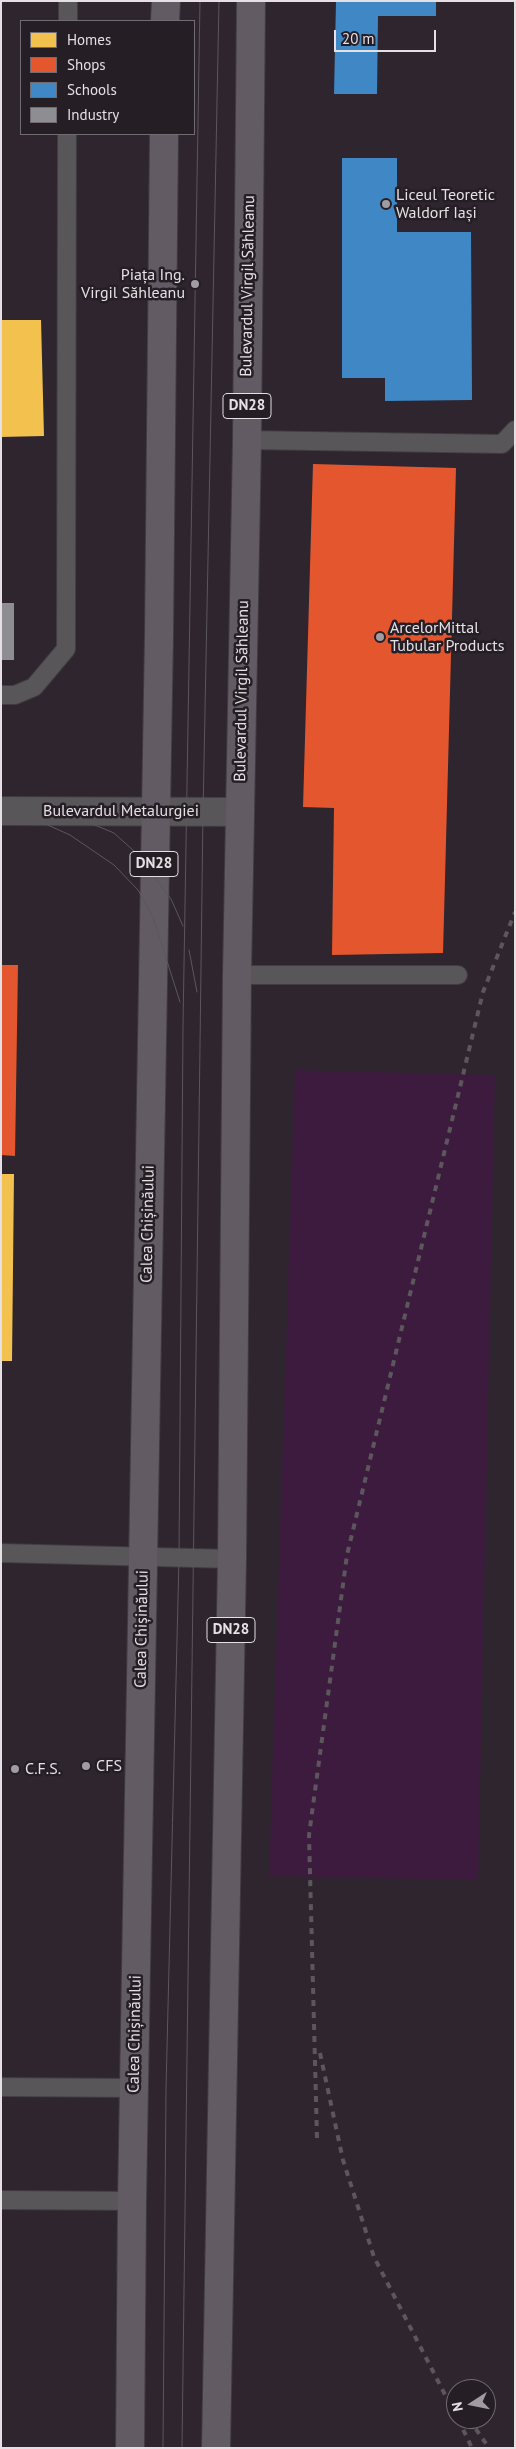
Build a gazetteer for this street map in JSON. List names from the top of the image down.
{
  "streets": {
    "main road": [
      "Bulevardul Virgil Săhleanu",
      "DN28",
      "Bulevardul Metalurgiei",
      "Calea Chișinăului"
    ]
  },
  "crossings": [
    ["Bulevardul Virgil Săhleanu", "DN28"],
    ["Bulevardul Virgil Săhleanu", "Bulevardul Metalurgiei"],
    ["DN28", "Bulevardul Metalurgiei"],
    ["DN28", "Calea Chișinăului"],
    ["Bulevardul Metalurgiei", "Calea Chișinăului"]
  ],
  "places": [
    "Liceul Teoretic Waldorf Iași",
    "Piața Ing. Virgil Săhleanu",
    "ArcelorMittal Tubular Products",
    "CFS",
    "C.F.S."
  ],
  "legend": [
    "Homes",
    "Shops",
    "Schools",
    "Industry"
  ],
  "scale_bar": "20 m",
  "north": "left"
}
